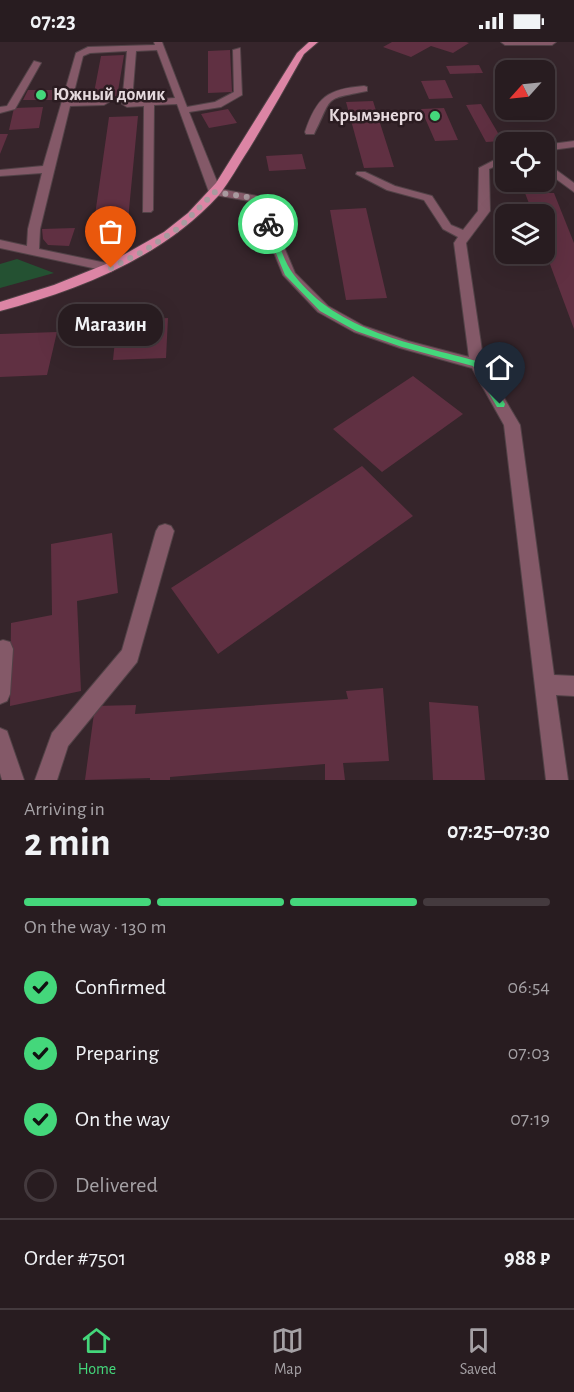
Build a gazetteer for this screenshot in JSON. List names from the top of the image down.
{
  "places": ["Южный домик", "Крымэнерго", "Магазин"],
  "north": "bottom left",
  "page": {
    "status": "07:23",
    "bubble": "Магазин",
    "heading": ["2 min", "Arriving in", "07:25–07:30"],
    "panel": ["Order #7501", "988 ₽"],
    "bar": "On the way · 130 m",
    "list": [
      ["Confirmed", "06:54"],
      ["Preparing", "07:03"],
      ["On the way", "07:19"],
      "Delivered"
    ],
    "tabs": ["Home", "Map", "Saved"]
  }
}
